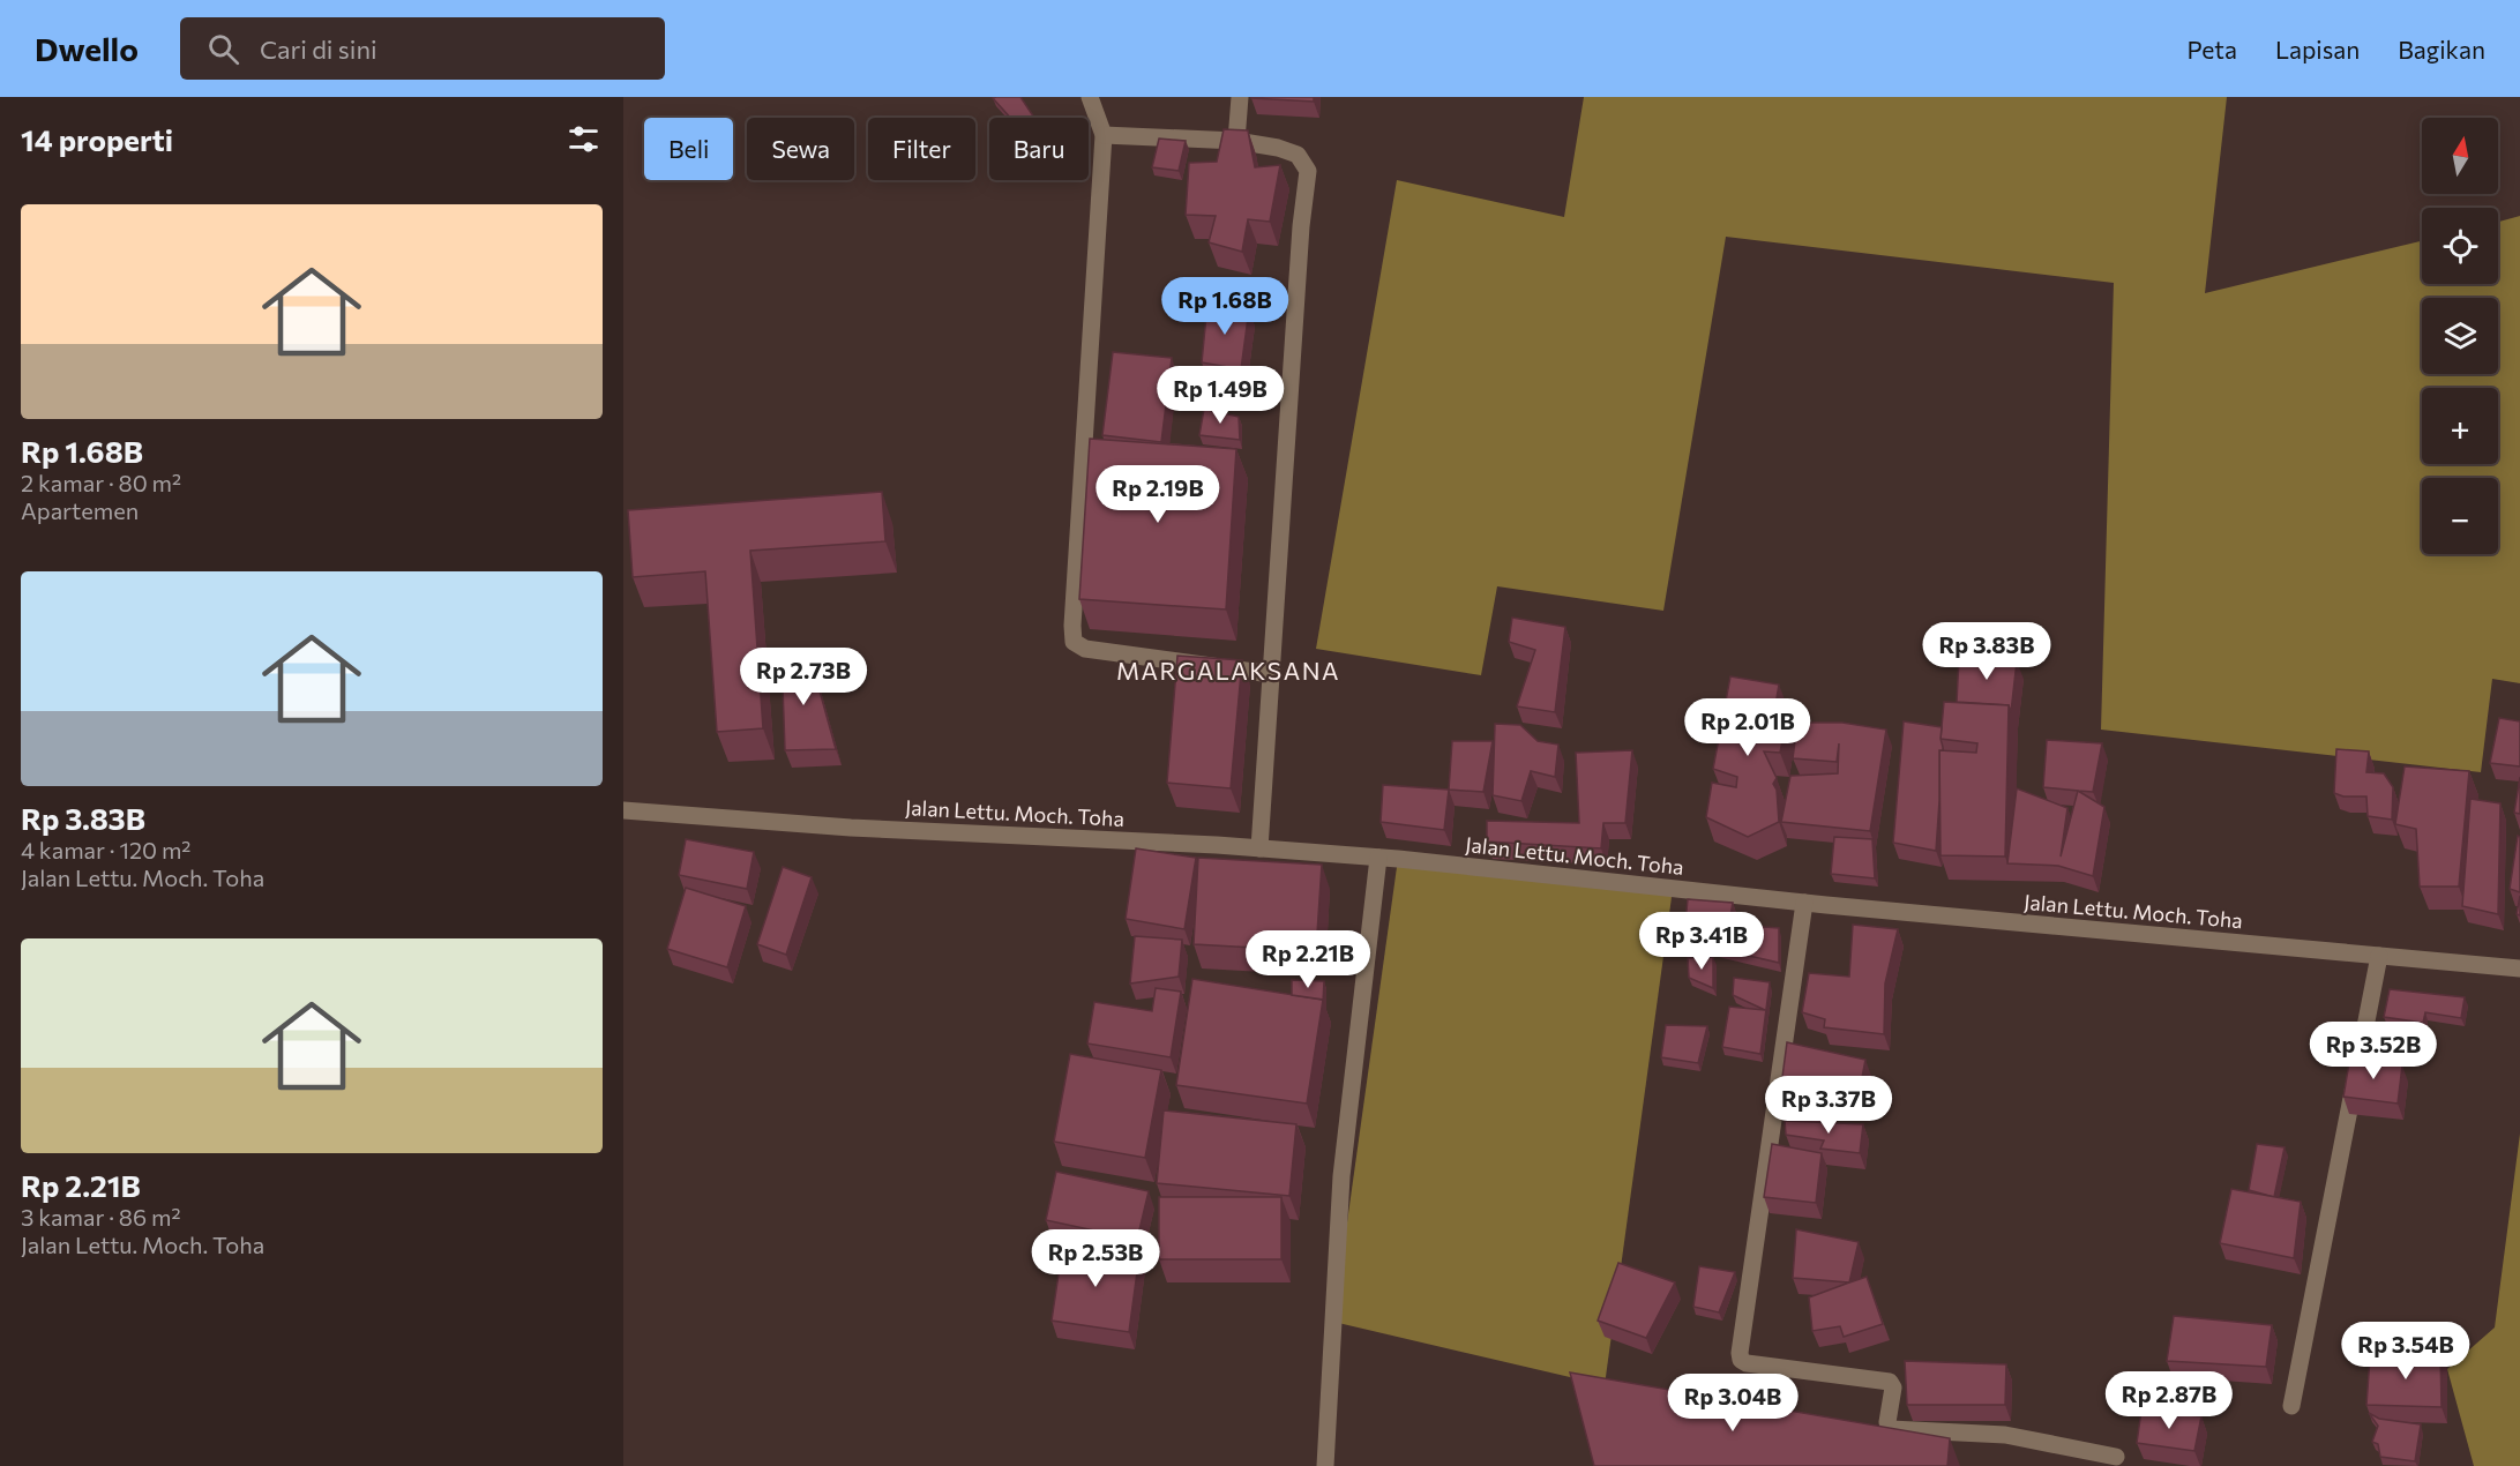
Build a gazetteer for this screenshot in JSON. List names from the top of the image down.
{
  "streets": {
    "street": ["Jalan Lettu. Moch. Toha"]
  },
  "districts": ["MARGALAKSANA"],
  "north": "top",
  "page": {
    "header": "Dwello",
    "search": "Cari di sini",
    "nav": ["Peta", "Lapisan", "Bagikan"],
    "heading": "14 properti",
    "map_buttons": ["+", "−"],
    "chip": [
      "Beli",
      "Sewa",
      "Filter",
      "Baru"
    ],
    "list": [
      {
        "name": "Rp 1.68B",
        "note": "2 kamar · 80 m² · Apartemen"
      },
      {
        "name": "Rp 3.83B",
        "note": "4 kamar · 120 m² · Jalan Lettu. Moch. Toha"
      },
      {
        "name": "Rp 2.21B",
        "note": "3 kamar · 86 m² · Jalan Lettu. Moch. Toha"
      }
    ],
    "price": [
      "Rp 1.68B",
      "Rp 1.49B",
      "Rp 2.19B",
      "Rp 3.83B",
      "Rp 2.73B",
      "Rp 2.01B",
      "Rp 3.41B",
      "Rp 2.21B",
      "Rp 3.52B",
      "Rp 3.37B",
      "Rp 2.53B",
      "Rp 3.54B",
      "Rp 2.87B",
      "Rp 3.04B"
    ]
  }
}
